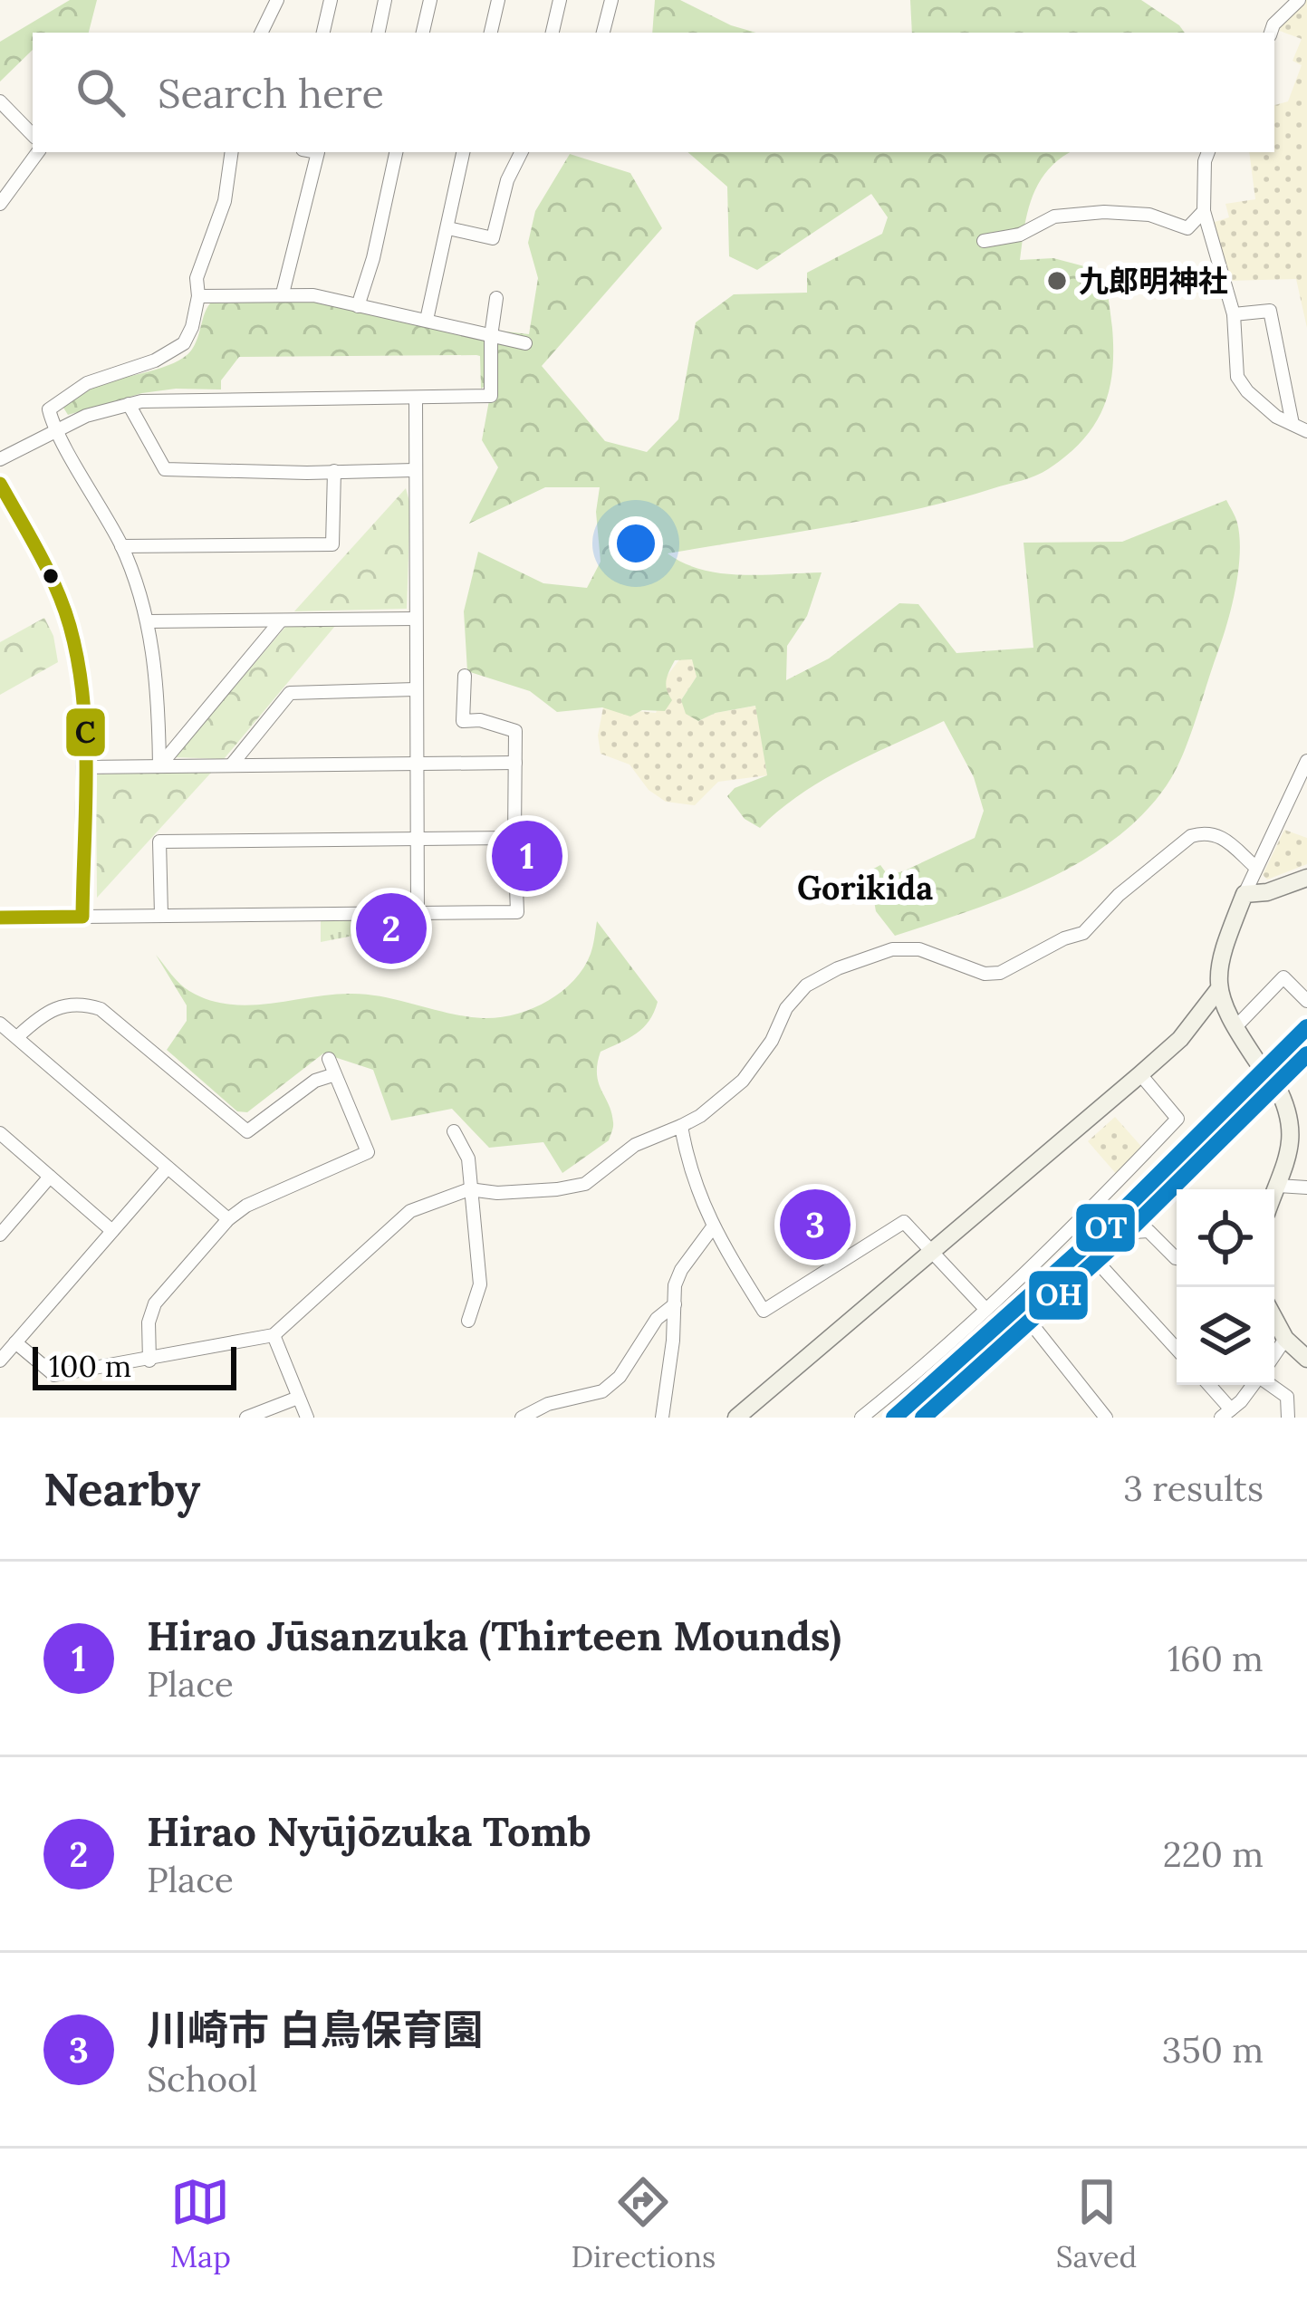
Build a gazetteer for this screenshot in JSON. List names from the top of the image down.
{
  "districts": ["Gorikida"],
  "places": ["九郎明神社"],
  "lines": ["transit line C", "transit line OT", "transit line OH"],
  "scale_bar": "100 m",
  "page": {
    "search": "Search here",
    "pins": ["1", "2", "3"],
    "scale": "100 m",
    "heading": ["Nearby", "3 results"],
    "list": [
      {
        "mark": "1",
        "name": "Hirao Jūsanzuka (Thirteen Mounds)",
        "note": "Place",
        "value": "160 m"
      },
      {
        "mark": "2",
        "name": "Hirao Nyūjōzuka Tomb",
        "note": "Place",
        "value": "220 m"
      },
      {
        "mark": "3",
        "name": "川崎市 白鳥保育園",
        "note": "School",
        "value": "350 m"
      }
    ],
    "nav": ["Map", "Directions", "Saved"]
  }
}
